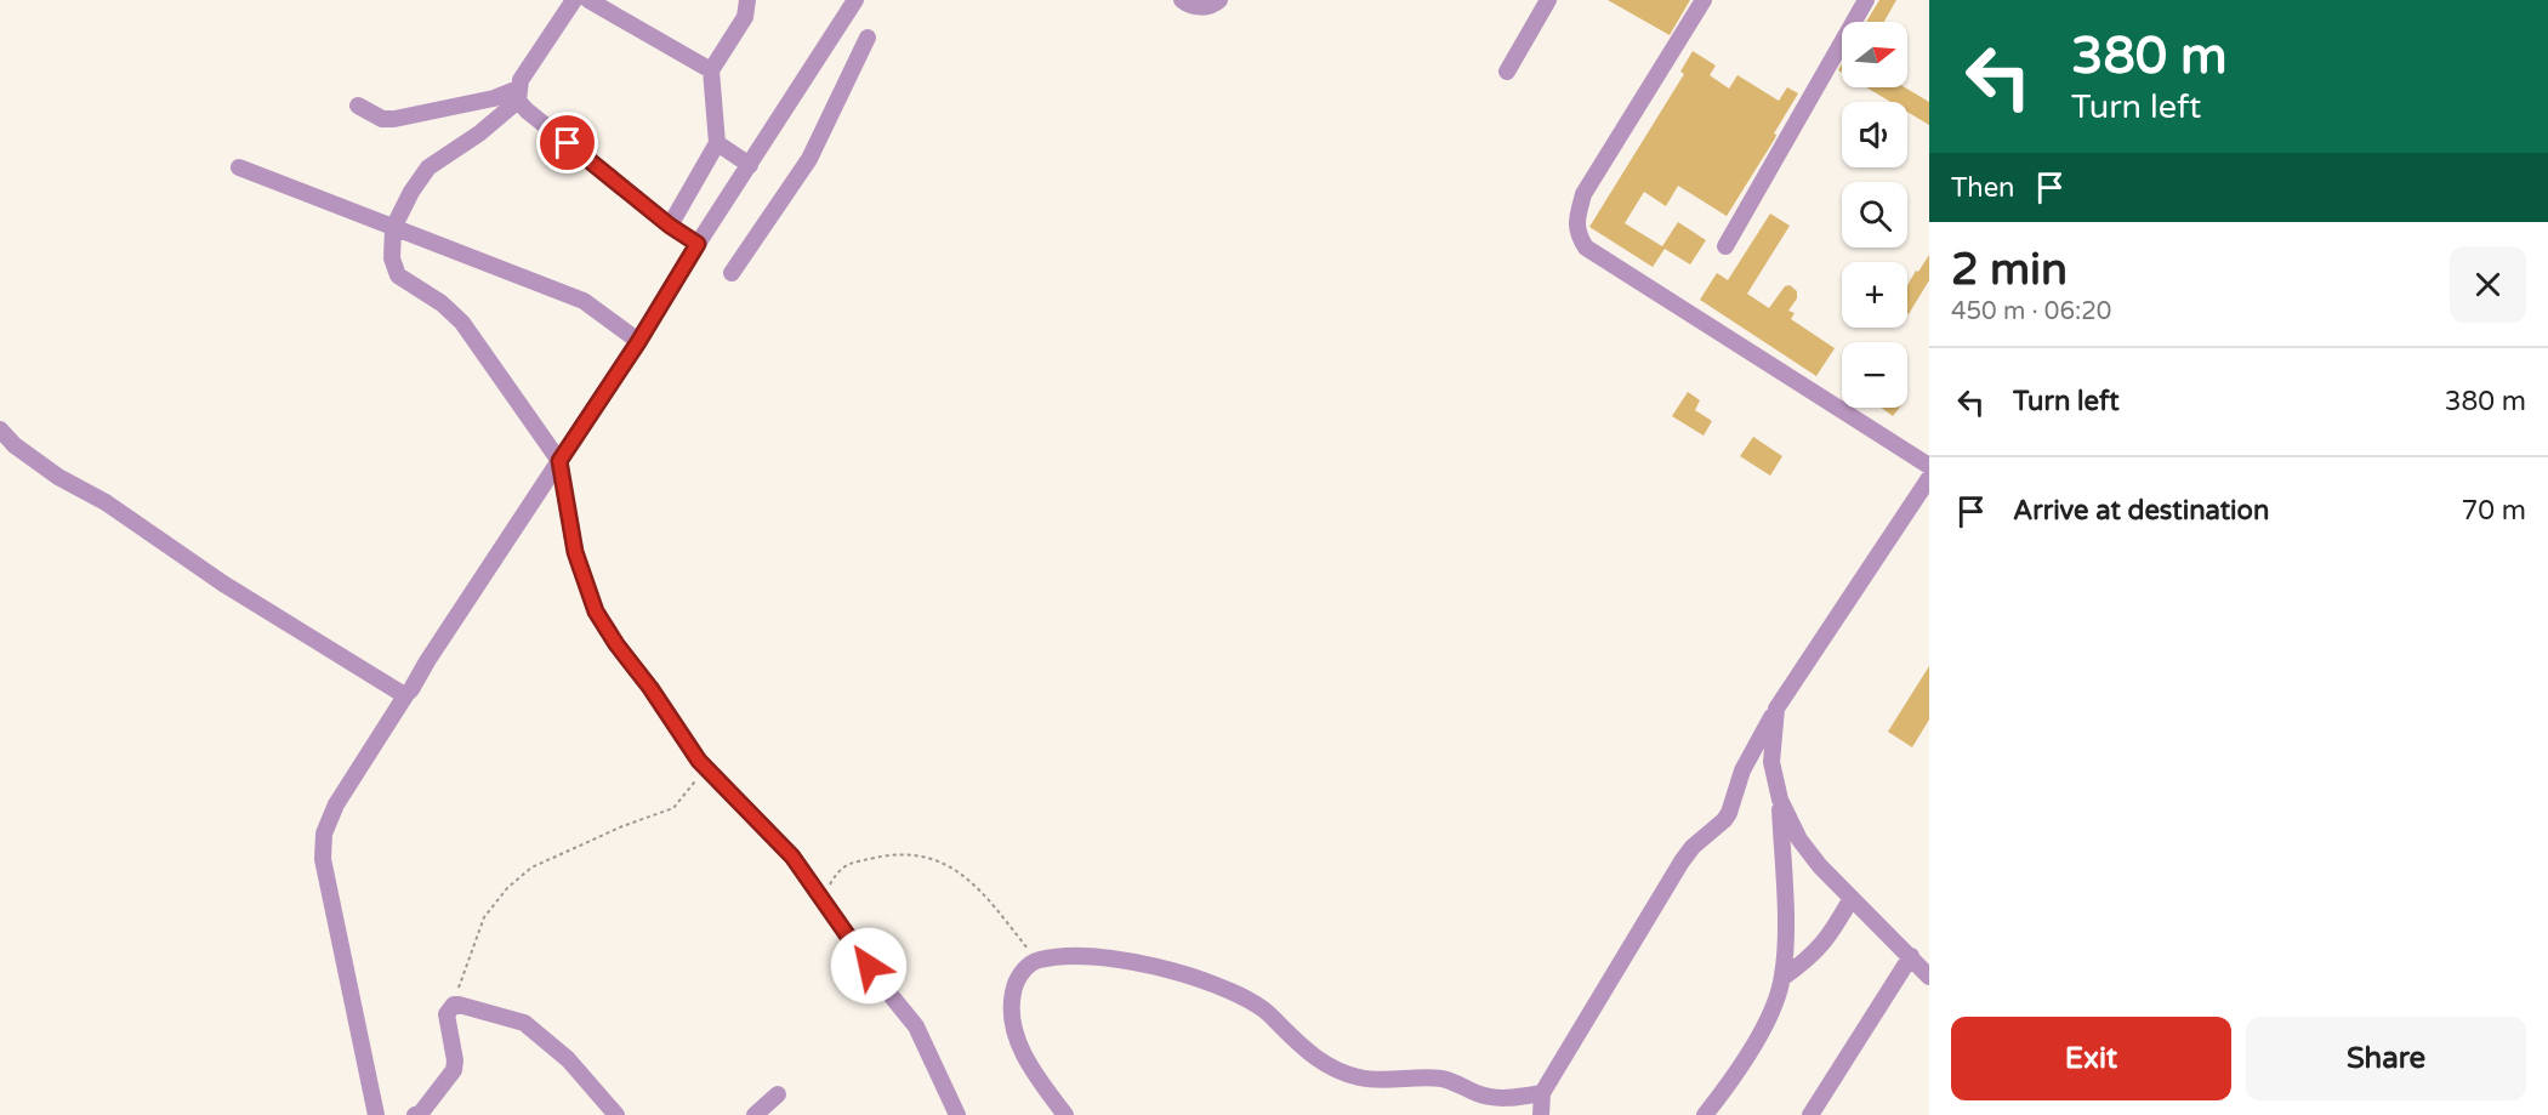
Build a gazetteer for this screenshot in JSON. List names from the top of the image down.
{
  "north": "right",
  "page": {
    "turn": ["380 m", "Turn left"],
    "map_buttons": ["+", "−"],
    "then": "Then",
    "heading": ["2 min", "450 m · 06:20"],
    "list": [
      {
        "name": "Turn left",
        "value": "380 m"
      },
      {
        "name": "Arrive at destination",
        "value": "70 m"
      }
    ],
    "buttons": ["Exit", "Share"]
  }
}
